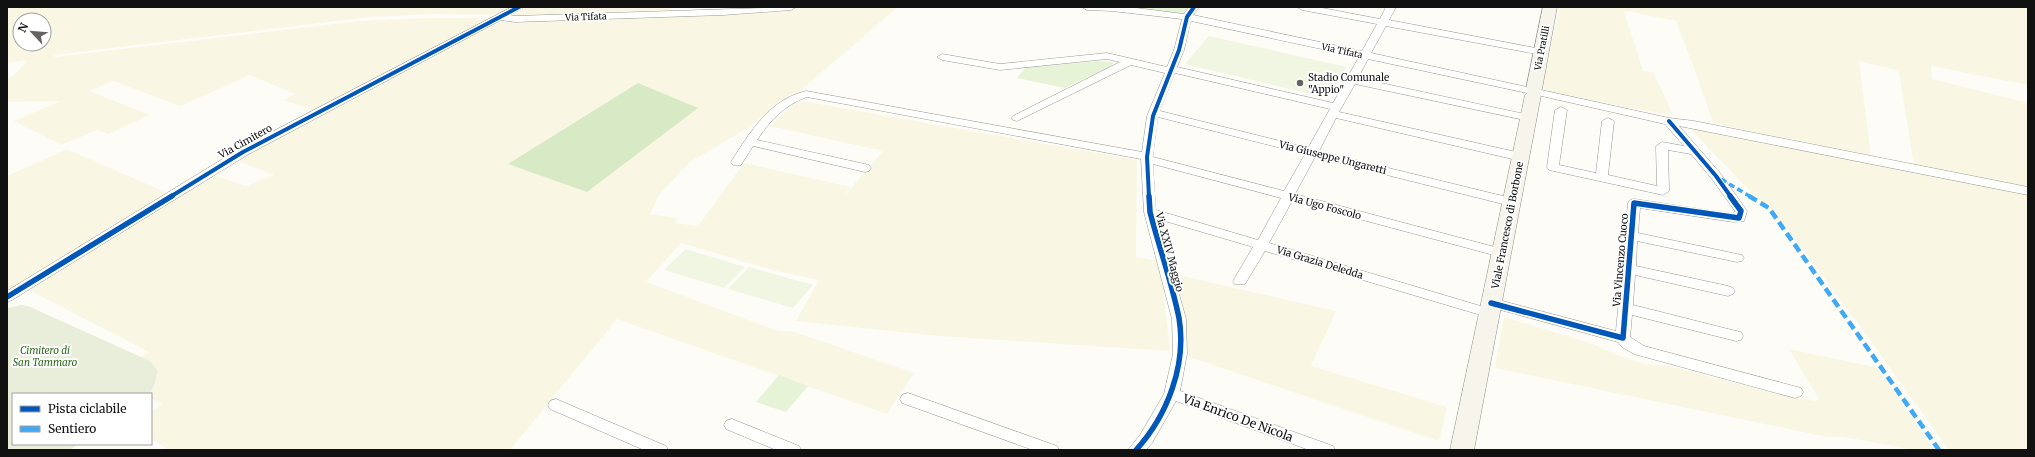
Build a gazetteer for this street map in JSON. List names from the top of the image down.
{
  "streets": {
    "street": [
      "Via Tifata",
      "Via Pratilli",
      "Via Cimitero",
      "Via Giuseppe Ungaretti",
      "Via Ugo Foscolo",
      "Viale Francesco di Borbone",
      "Via XXIV Maggio",
      "Via Vincenzo Cuoco",
      "Via Grazia Deledda",
      "Via Enrico De Nicola"
    ]
  },
  "crossings": [
    ["Via Tifata", "Via Pratilli"],
    ["Via Tifata", "Via Cimitero"],
    ["Via Tifata", "Viale Francesco di Borbone"],
    ["Via Tifata", "Via XXIV Maggio"],
    ["Via Tifata", "Via Vincenzo Cuoco"],
    ["Via Pratilli", "Viale Francesco di Borbone"],
    ["Via Giuseppe Ungaretti", "Viale Francesco di Borbone"],
    ["Via Giuseppe Ungaretti", "Via XXIV Maggio"],
    ["Via Ugo Foscolo", "Viale Francesco di Borbone"],
    ["Via Ugo Foscolo", "Via XXIV Maggio"],
    ["Viale Francesco di Borbone", "Via Grazia Deledda"],
    ["Via XXIV Maggio", "Via Grazia Deledda"],
    ["Via XXIV Maggio", "Via Enrico De Nicola"]
  ],
  "parks": ["Cimitero di San Tammaro"],
  "places": ["Stadio Comunale \"Appio\""],
  "legend": ["Pista ciclabile", "Sentiero"],
  "north": "top left"
}
